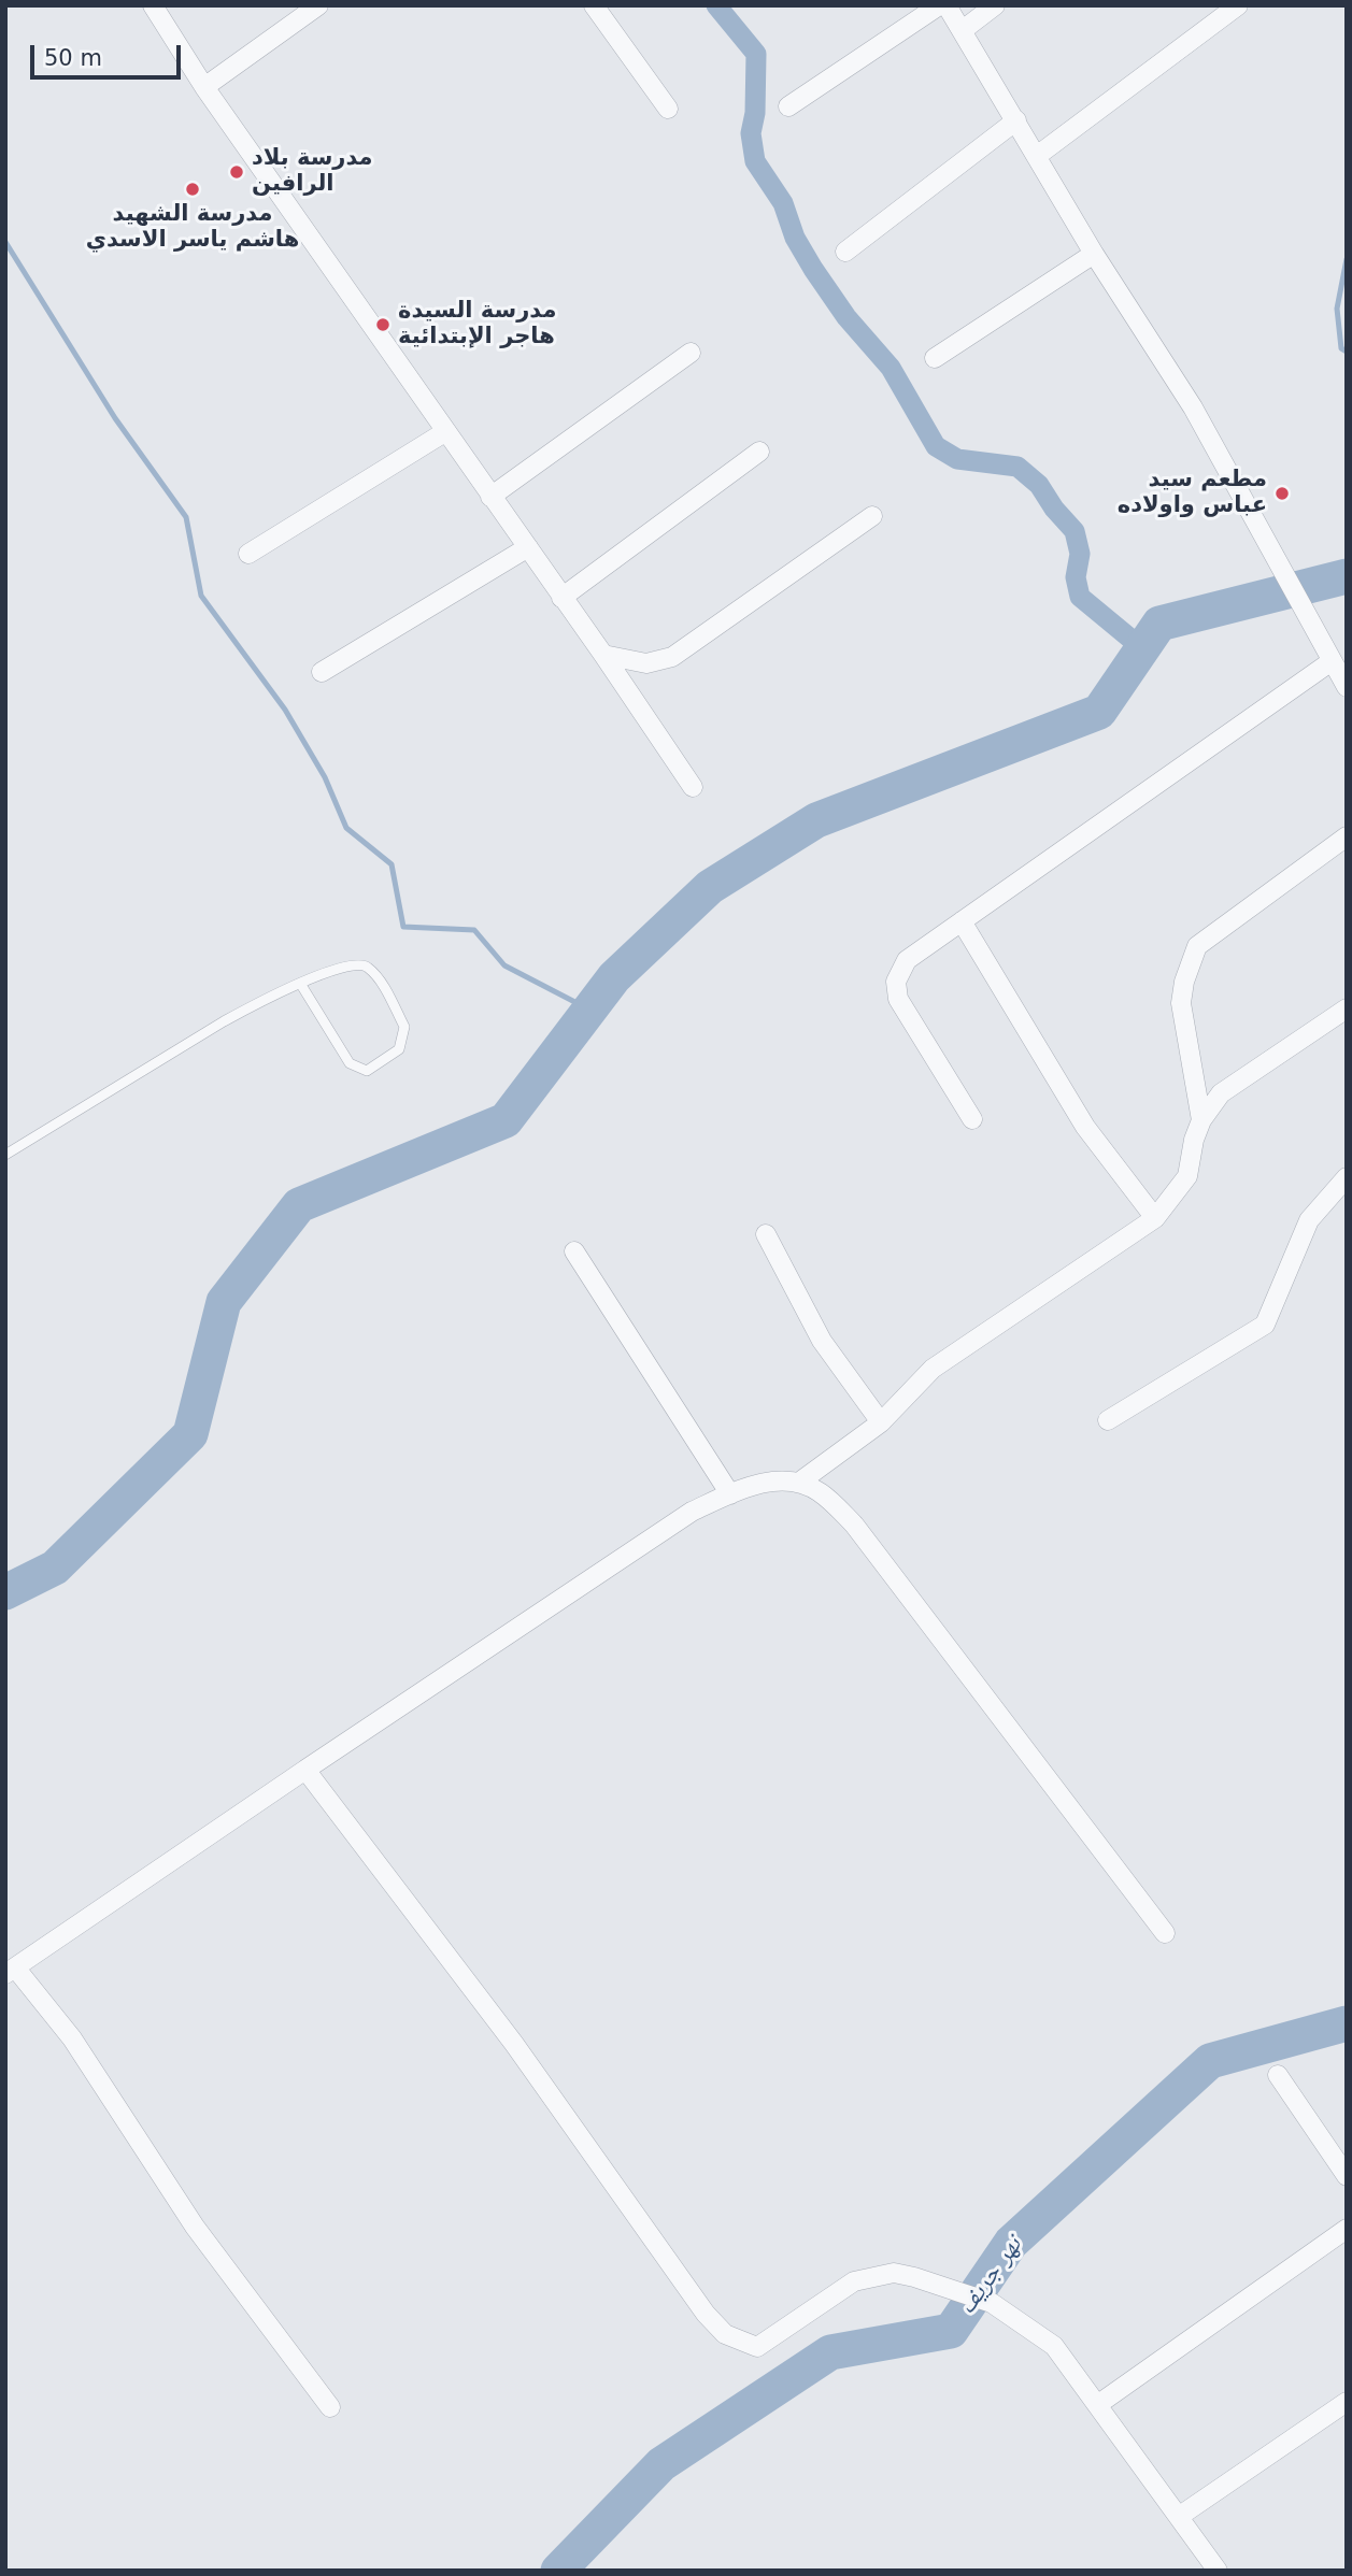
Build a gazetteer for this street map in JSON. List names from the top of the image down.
{
  "water": ["نهر جريف"],
  "places": [
    "مدرسة بلاد الرافين",
    "مدرسة الشهيد هاشم ياسر الاسدي",
    "مدرسة السيدة هاجر الإبتدائية",
    "مطعم سيد عباس واولاده"
  ],
  "scale_bar": "50 m"
}
